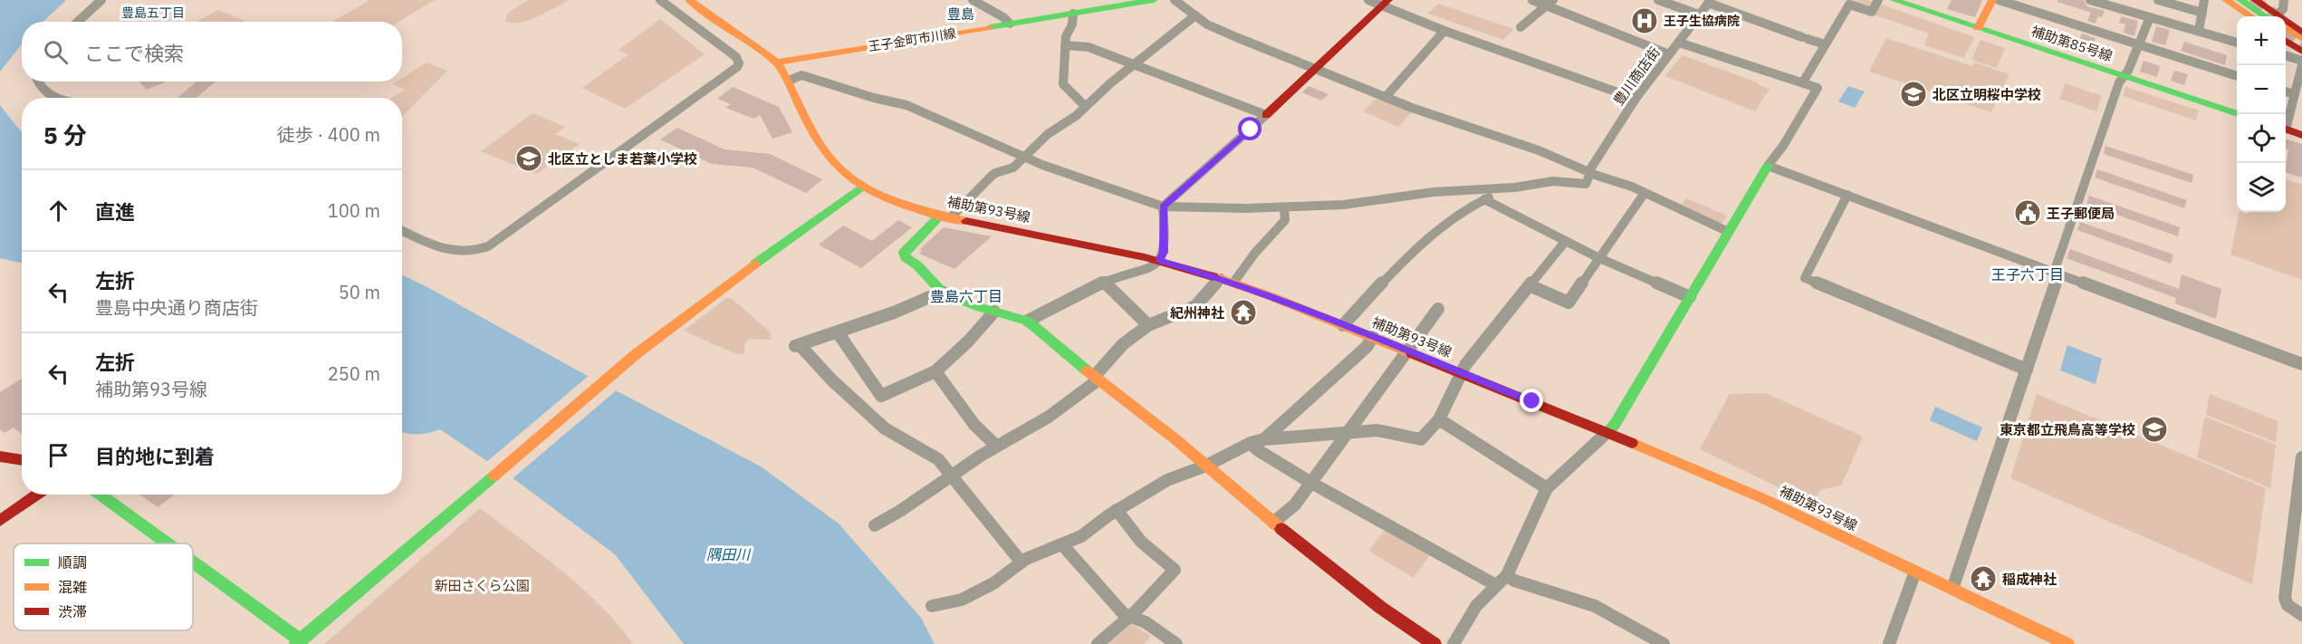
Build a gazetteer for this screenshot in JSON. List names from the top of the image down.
{
  "streets": {
    "main road": ["王子金町市川線", "補助第85号線", "補助第93号線"],
    "street": ["豊川商店街"]
  },
  "crossings": [
    ["王子金町市川線", "補助第93号線"]
  ],
  "districts": [
    "豊島五丁目",
    "豊島",
    "王子六丁目",
    "豊島六丁目"
  ],
  "water": ["隅田川"],
  "parks": ["新田さくら公園"],
  "places": {
    "hospital": ["王子生協病院"],
    "school or university": ["北区立明桜中学校", "北区立としま若葉小学校", "東京都立飛鳥高等学校"],
    "public building": ["王子郵便局"],
    "temple": ["紀州神社", "稲成神社"]
  },
  "legend": ["順調", "混雑", "渋滞"],
  "page": {
    "map_buttons": ["+", "−"],
    "search": "ここで検索",
    "heading": ["5 分", "徒歩 · 400 m"],
    "list": [
      ["直進", "100 m"],
      ["左折", "豊島中央通り商店街", "50 m"],
      ["左折", "補助第93号線", "250 m"],
      "目的地に到着"
    ]
  }
}
